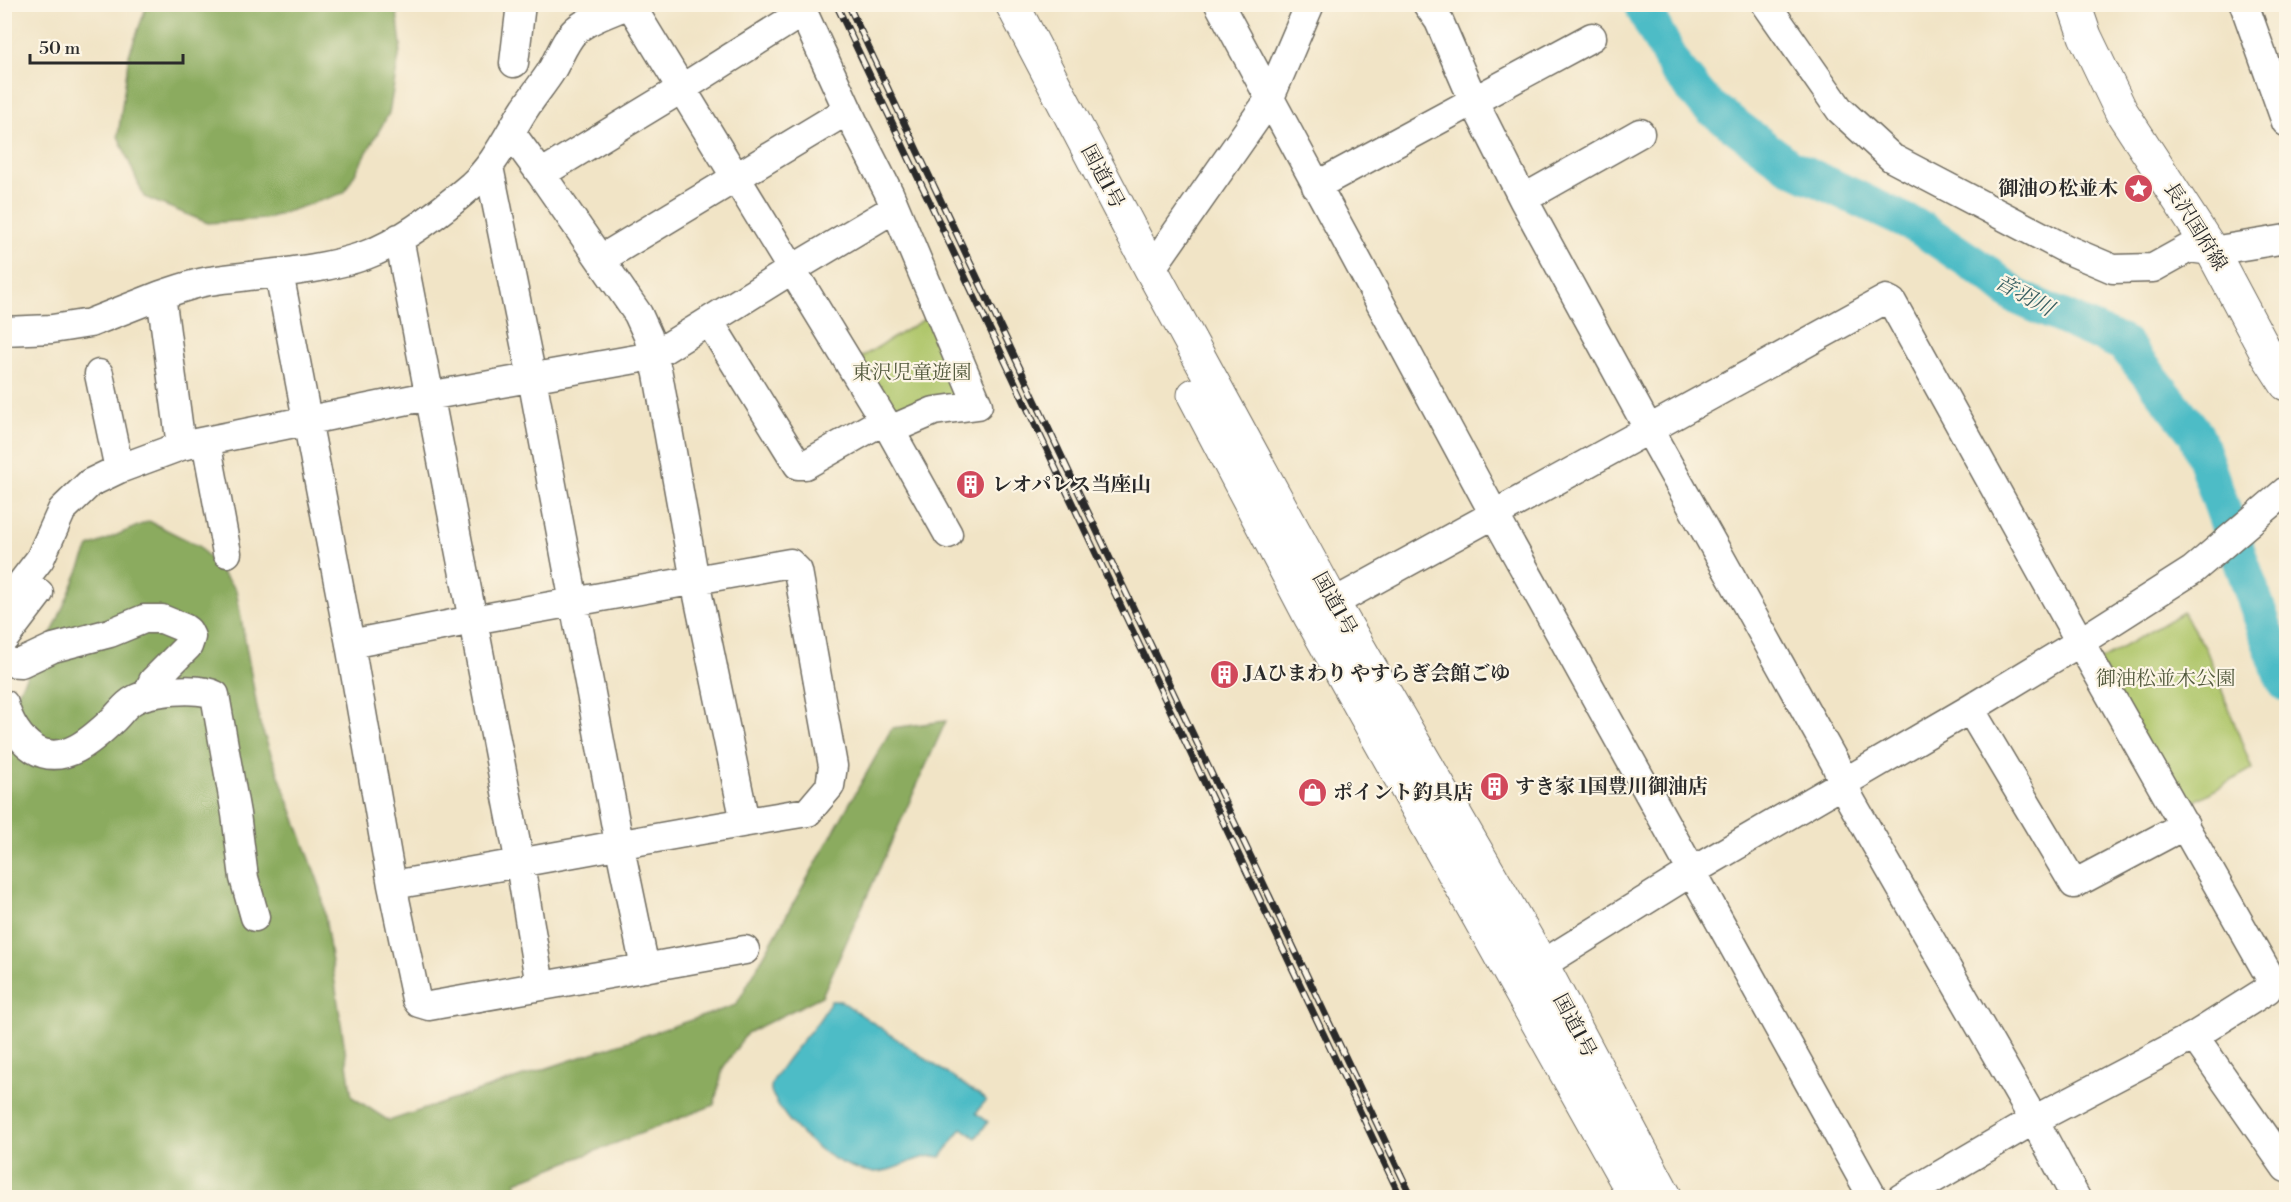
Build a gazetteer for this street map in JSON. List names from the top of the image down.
{
  "streets": {
    "main road": ["国道1号", "長沢国府線"]
  },
  "water": ["音羽川"],
  "parks": ["東沢児童遊園", "御油松並木公園"],
  "places": {
    "place": ["御油の松並木"],
    "building": ["レオパレス当座山", "JAひまわり やすらぎ会館ごゆ", "すき家 1国豊川御油店"],
    "shop": ["ポイント釣具店"]
  },
  "scale_bar": "50 m"
}
